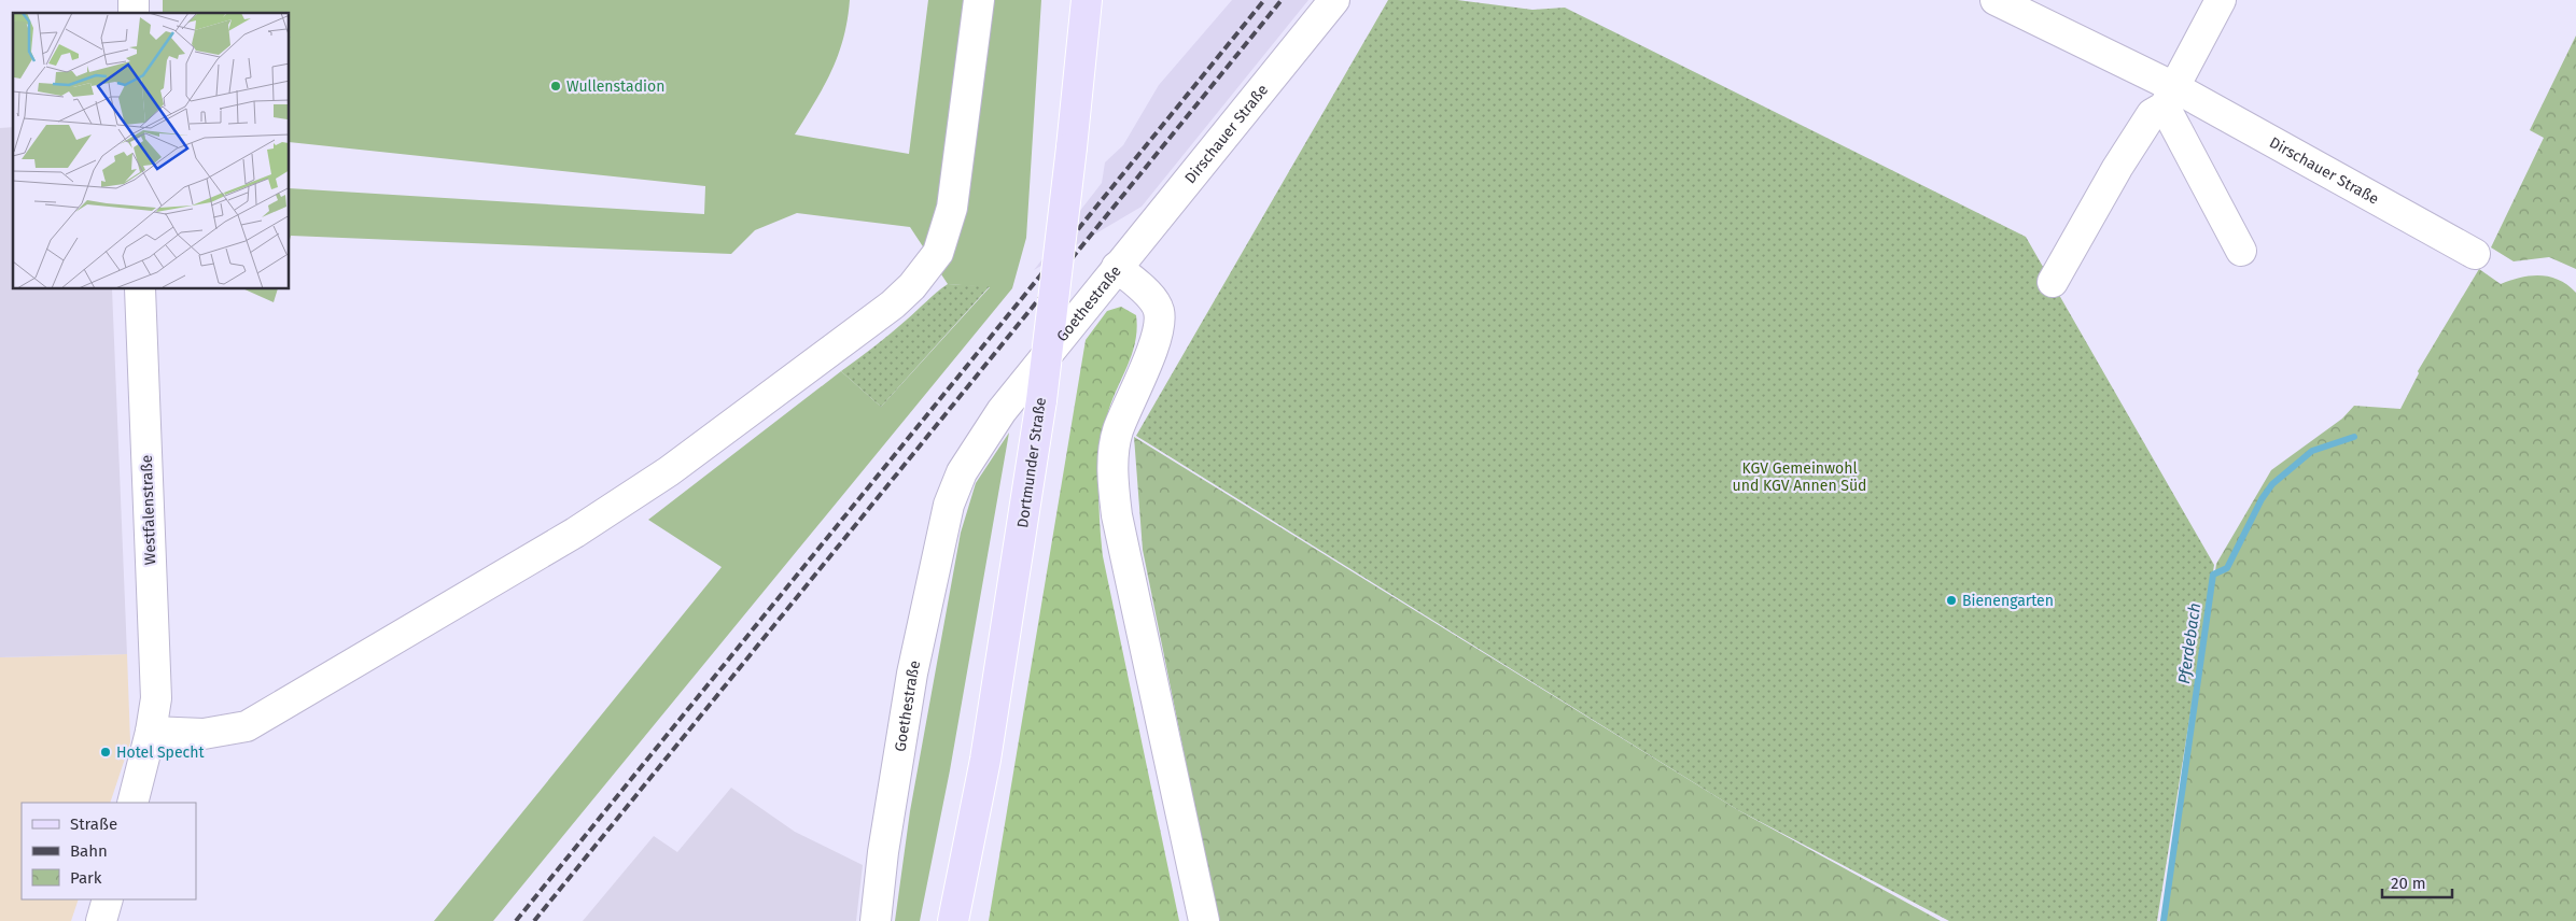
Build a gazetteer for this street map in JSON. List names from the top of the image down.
{
  "streets": {
    "main road": ["Dortmunder Straße"],
    "street": ["Dirschauer Straße", "Goethestraße", "Westfalenstraße"]
  },
  "crossings": [
    ["Dirschauer Straße", "Goethestraße"]
  ],
  "water": ["Pferdebach"],
  "parks": ["KGV Gemeinwohl und KGV Annen Süd"],
  "places": ["Wullenstadion", "Bienengarten", "Hotel Specht"],
  "legend": ["Straße", "Bahn", "Park"],
  "scale_bar": "20 m"
}
